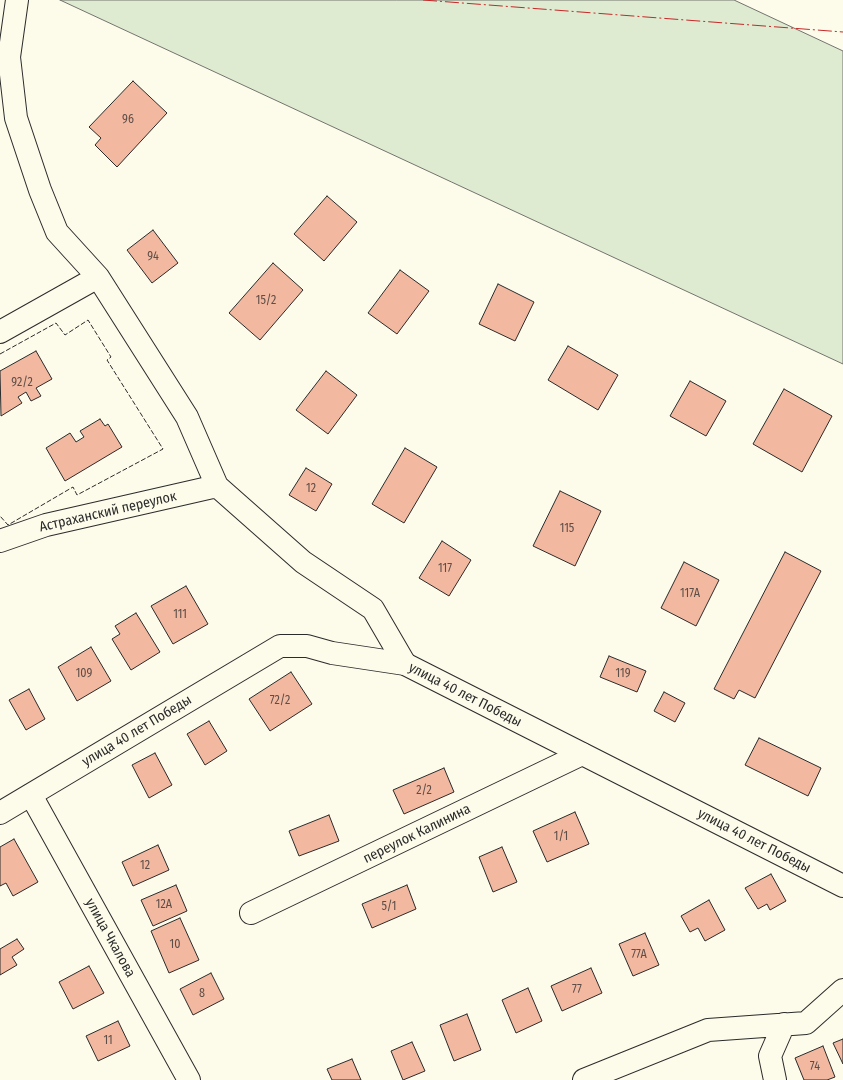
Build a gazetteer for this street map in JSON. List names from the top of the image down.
{
  "streets": {
    "street": [
      "Астраханский переулок",
      "улица 40 лет Победы",
      "переулок Калинина",
      "улица Чкалова"
    ]
  },
  "crossings": [
    ["улица 40 лет Победы", "переулок Калинина"],
    ["улица 40 лет Победы", "улица Чкалова"]
  ],
  "house_numbers": [
    "96",
    "94",
    "15/2",
    "92/2",
    "12",
    "115",
    "117",
    "117А",
    "111",
    "109",
    "119",
    "72/2",
    "2/2",
    "1/1",
    "12",
    "12А",
    "5/1",
    "10",
    "77А",
    "77",
    "8",
    "11",
    "74"
  ]
}
